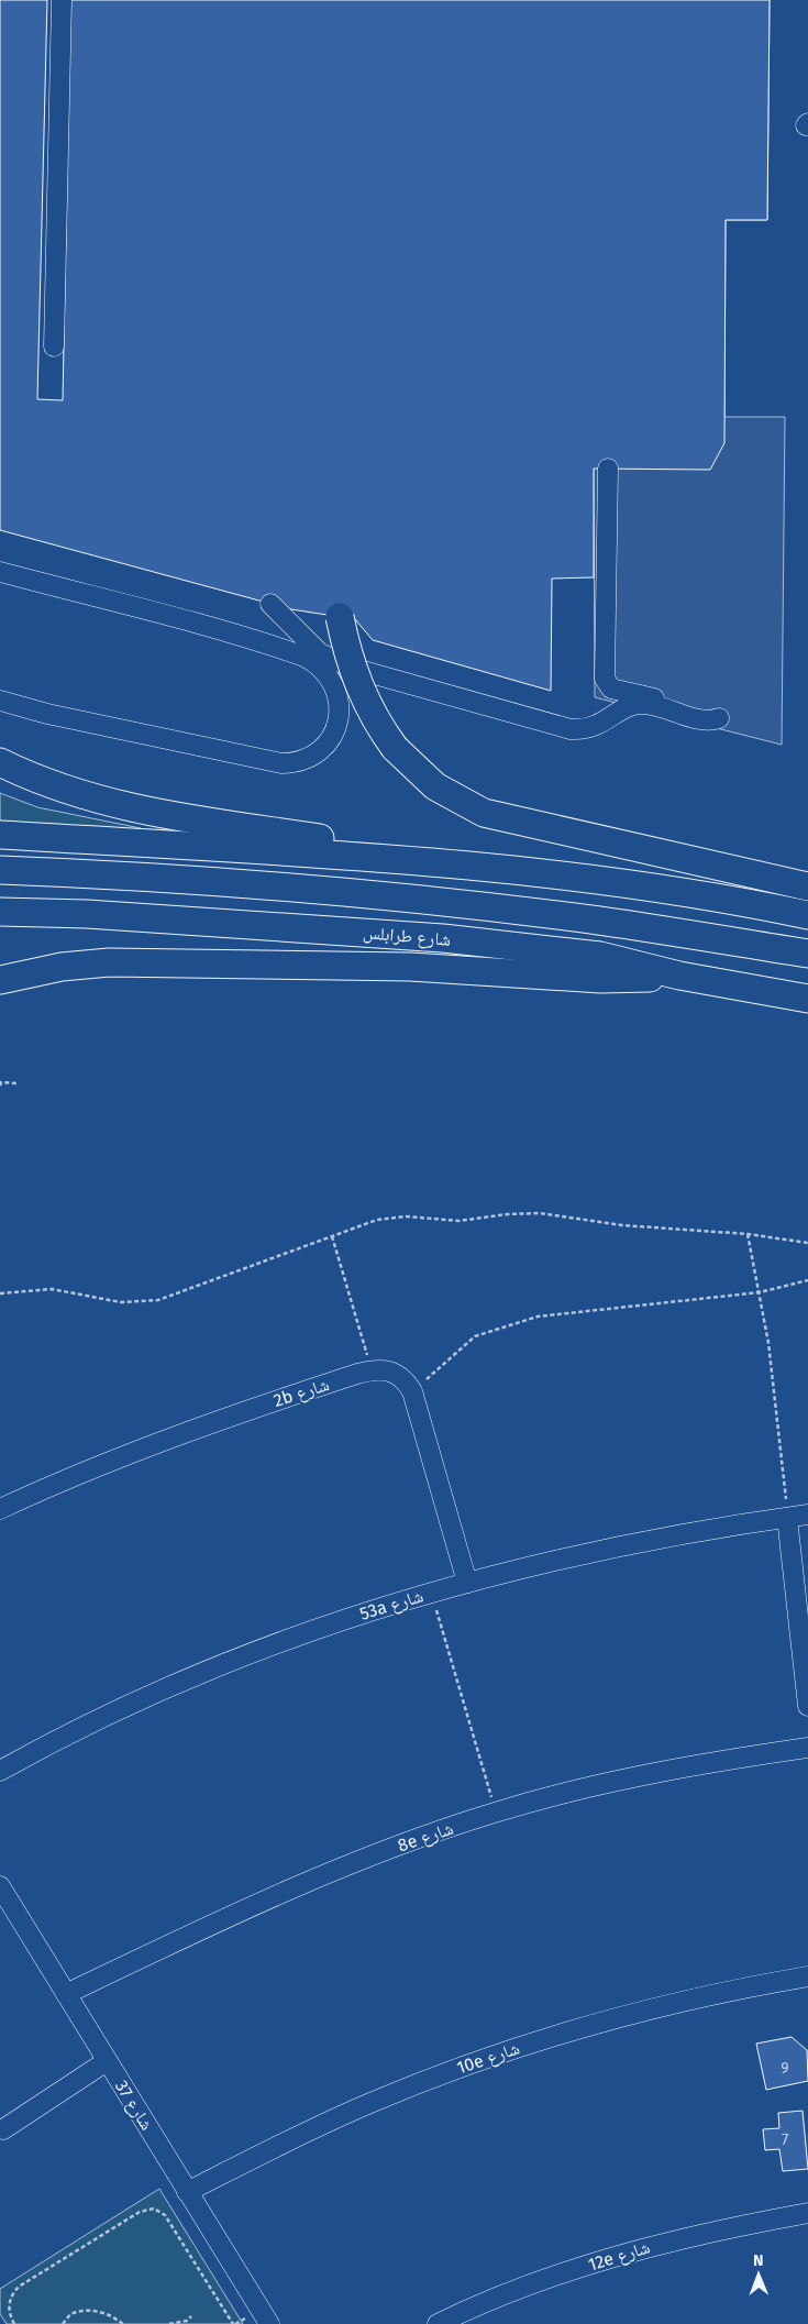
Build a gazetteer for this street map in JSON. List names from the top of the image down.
{
  "streets": {
    "highway": ["شارع طرابلس"],
    "street": [
      "2b شارع",
      "53a شارع",
      "8e شارع",
      "10e شارع",
      "شارع 37",
      "12e شارع"
    ]
  },
  "crossings": [
    ["2b شارع", "53a شارع"],
    ["8e شارع", "شارع 37"],
    ["10e شارع", "شارع 37"]
  ],
  "house_numbers": ["9", "7"],
  "north": "top"
}
